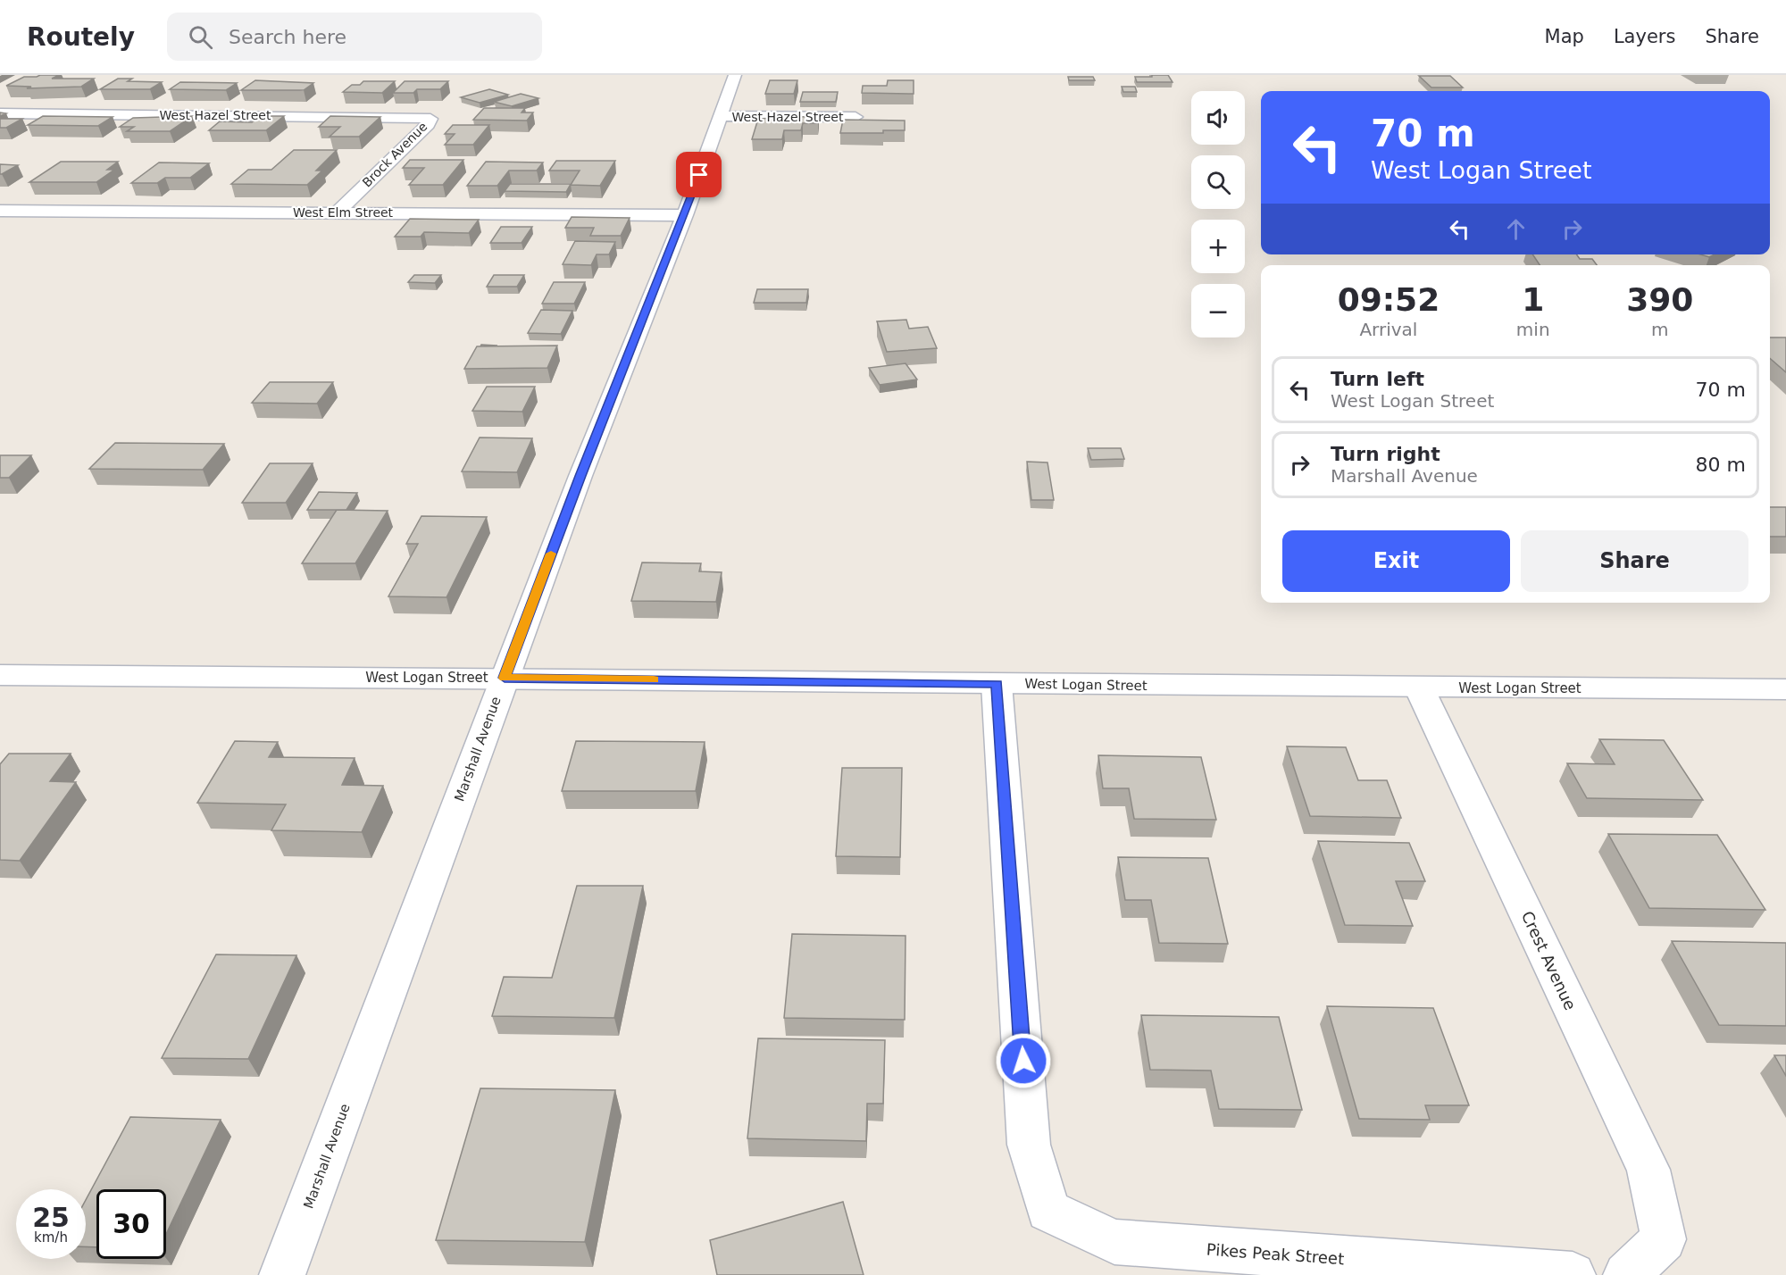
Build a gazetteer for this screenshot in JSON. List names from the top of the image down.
{
  "streets": {
    "street": [
      "West Hazel Street",
      "Brock Avenue",
      "West Elm Street",
      "West Logan Street",
      "Marshall Avenue",
      "Crest Avenue",
      "Pikes Peak Street"
    ]
  },
  "crossings": [
    ["West Hazel Street", "Brock Avenue"],
    ["West Hazel Street", "Marshall Avenue"],
    ["Brock Avenue", "West Elm Street"],
    ["West Elm Street", "Marshall Avenue"],
    ["West Logan Street", "Marshall Avenue"],
    ["West Logan Street", "Crest Avenue"],
    ["West Logan Street", "Pikes Peak Street"]
  ],
  "page": {
    "header": "Routely",
    "search": "Search here",
    "nav": ["Map", "Layers", "Share"],
    "map_buttons": ["+", "−"],
    "turn": ["70 m", "West Logan Street"],
    "eta": [
      "09:52",
      "Arrival",
      "1",
      "min",
      "390",
      "m"
    ],
    "list": [
      {
        "name": "Turn left",
        "note": "West Logan Street",
        "value": "70 m"
      },
      {
        "name": "Turn right",
        "note": "Marshall Avenue",
        "value": "80 m"
      }
    ],
    "buttons": ["Exit", "Share"],
    "speed": "25 km/h",
    "limit": "30"
  }
}
